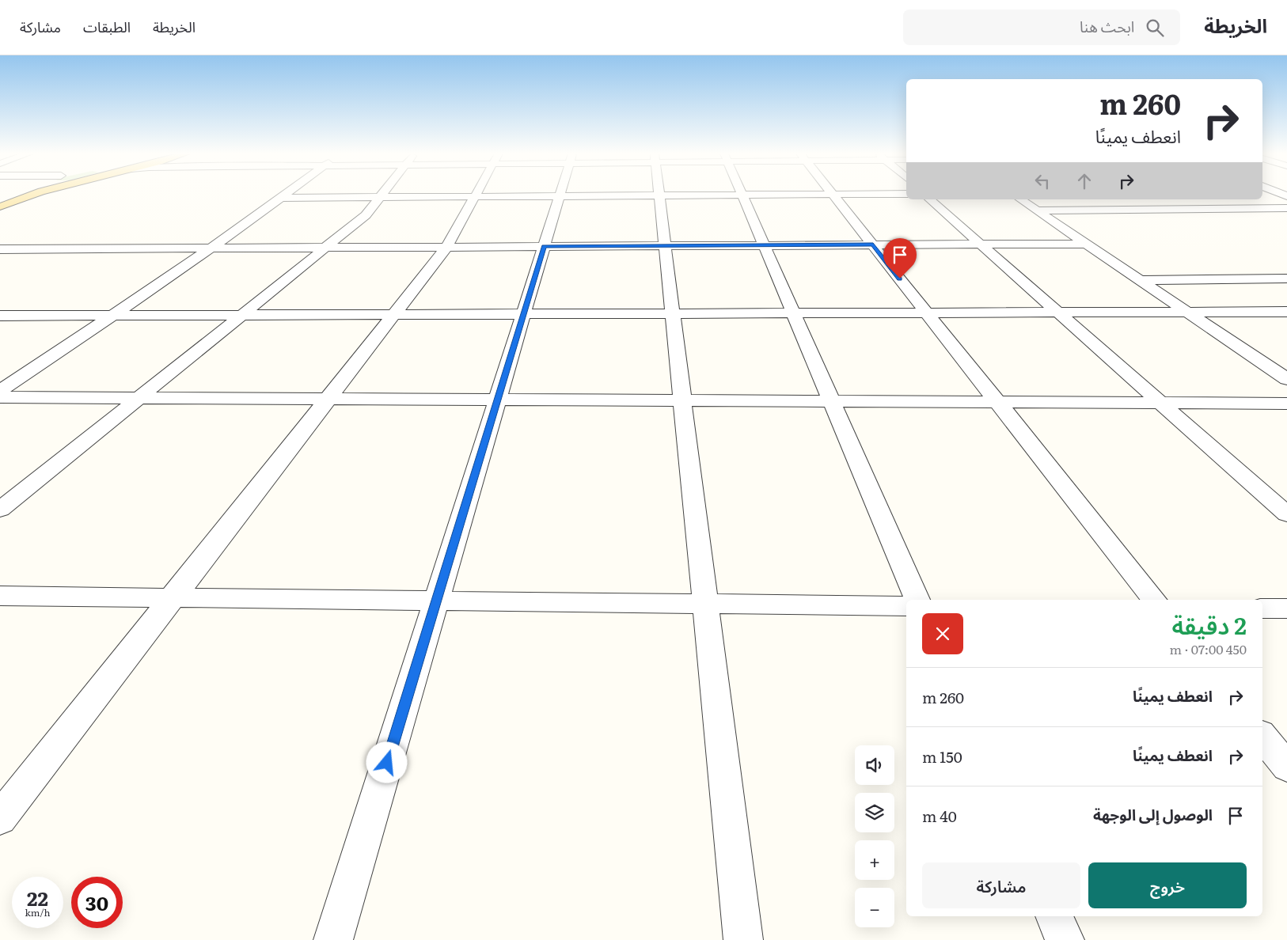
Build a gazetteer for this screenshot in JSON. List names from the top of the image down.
{
  "page": {
    "header": "الخريطة",
    "search": "ابحث هنا",
    "nav": ["الخريطة", "الطبقات", "مشاركة"],
    "turn": ["260 m", "انعطف يمينًا"],
    "heading": ["2 دقيقة", "450 m · 07:00"],
    "list": [
      {
        "name": "انعطف يمينًا",
        "value": "260 m"
      },
      {
        "name": "انعطف يمينًا",
        "value": "150 m"
      },
      {
        "name": "الوصول إلى الوجهة",
        "value": "40 m"
      }
    ],
    "map_buttons": ["+", "−"],
    "buttons": ["خروج", "مشاركة"],
    "speed": "22 km/h",
    "limit": "30"
  }
}
